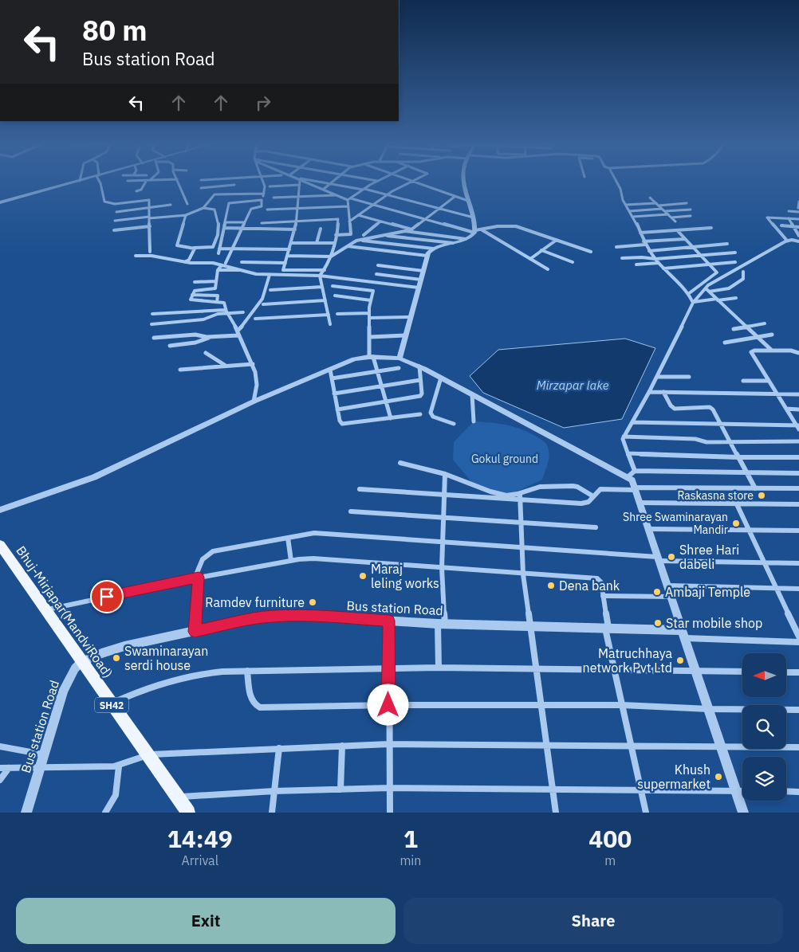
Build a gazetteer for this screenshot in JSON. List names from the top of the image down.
{
  "streets": {
    "main road": ["Bhuj-Mirjapar(MandviRoad)", "SH42"],
    "street": ["Bus station Road"]
  },
  "crossings": [
    ["Bus station Road", "Bhuj-Mirjapar(MandviRoad)"]
  ],
  "water": ["Mirzapar lake"],
  "parks": ["Gokul ground"],
  "places": [
    "Raskasna store",
    "Shree Swaminarayan Mandir",
    "Shree Hari dabeli",
    "Maraj leling works",
    "Dena bank",
    "Ambaji Temple",
    "Ramdev furniture",
    "Star mobile shop",
    "Swaminarayan serdi house",
    "Matruchhaya network Pvt Ltd",
    "Khush supermarket"
  ],
  "north": "left",
  "page": {
    "turn": ["80 m", "Bus station Road"],
    "eta": [
      "14:49",
      "Arrival",
      "1",
      "min",
      "400",
      "m"
    ],
    "buttons": ["Exit", "Share"]
  }
}
